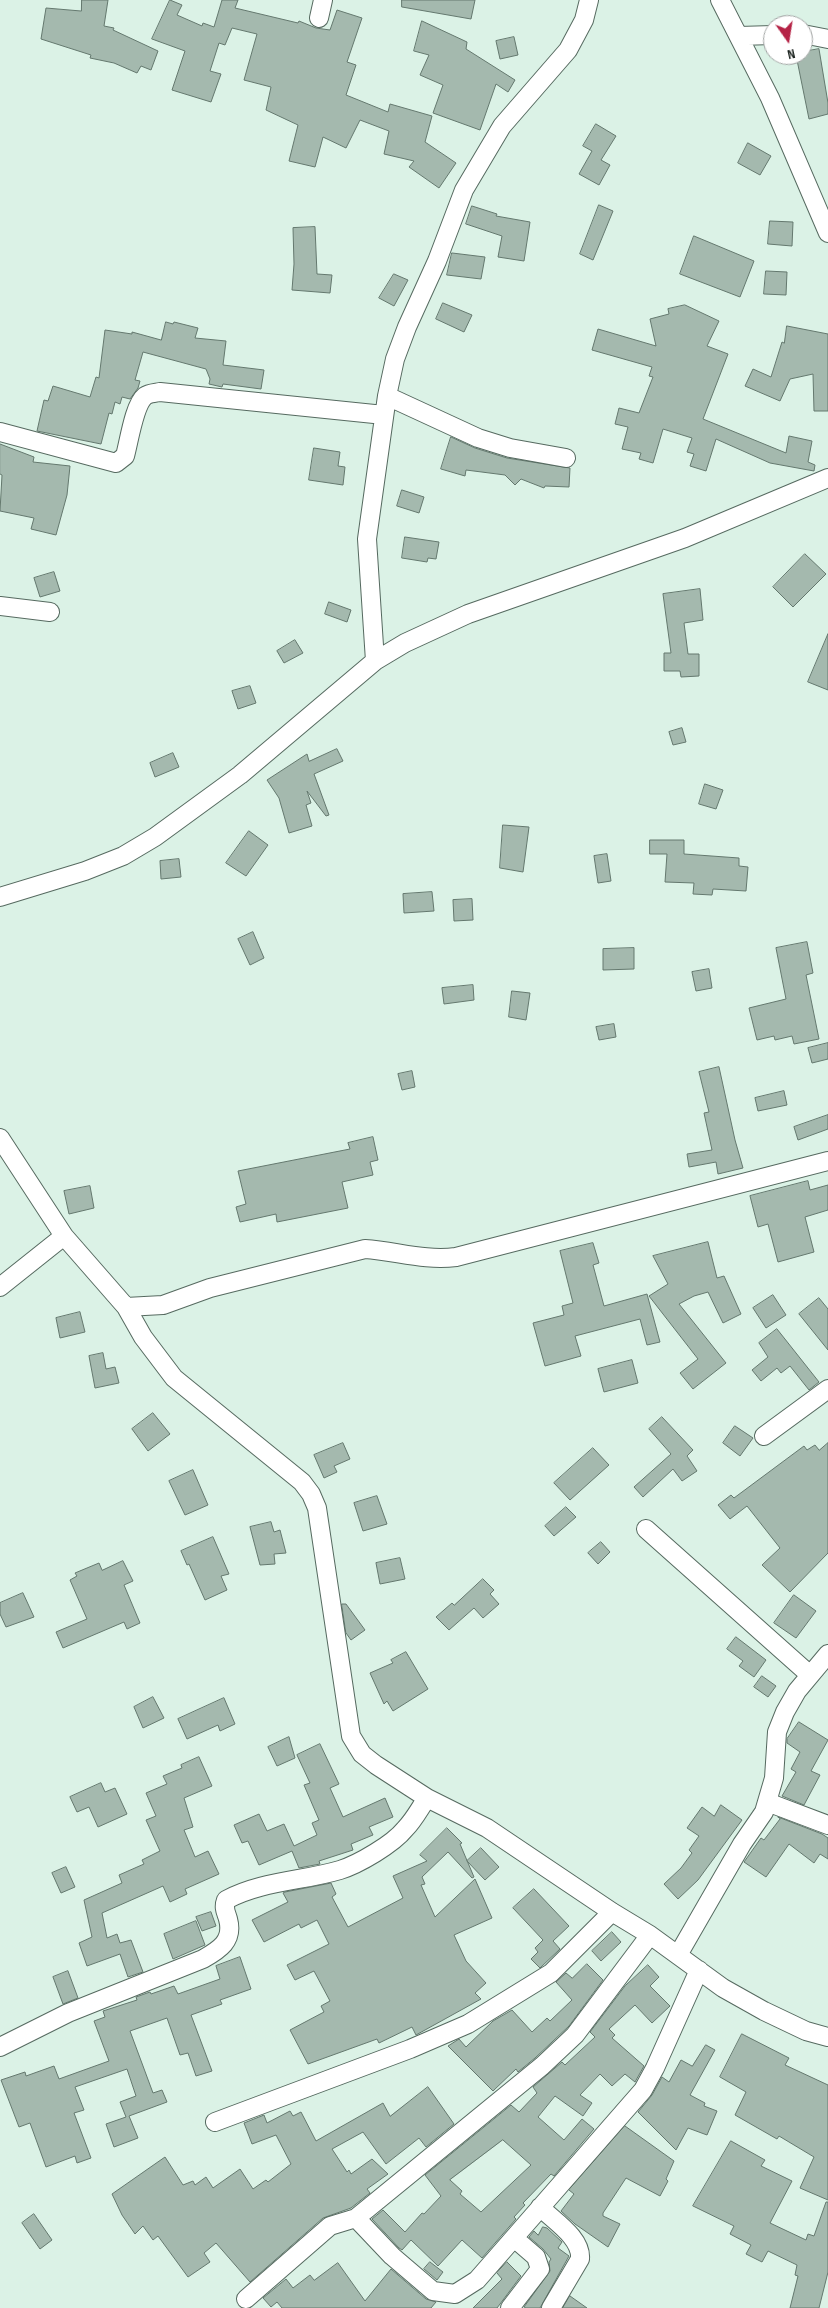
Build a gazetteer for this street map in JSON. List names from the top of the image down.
{
  "north": "bottom"
}
